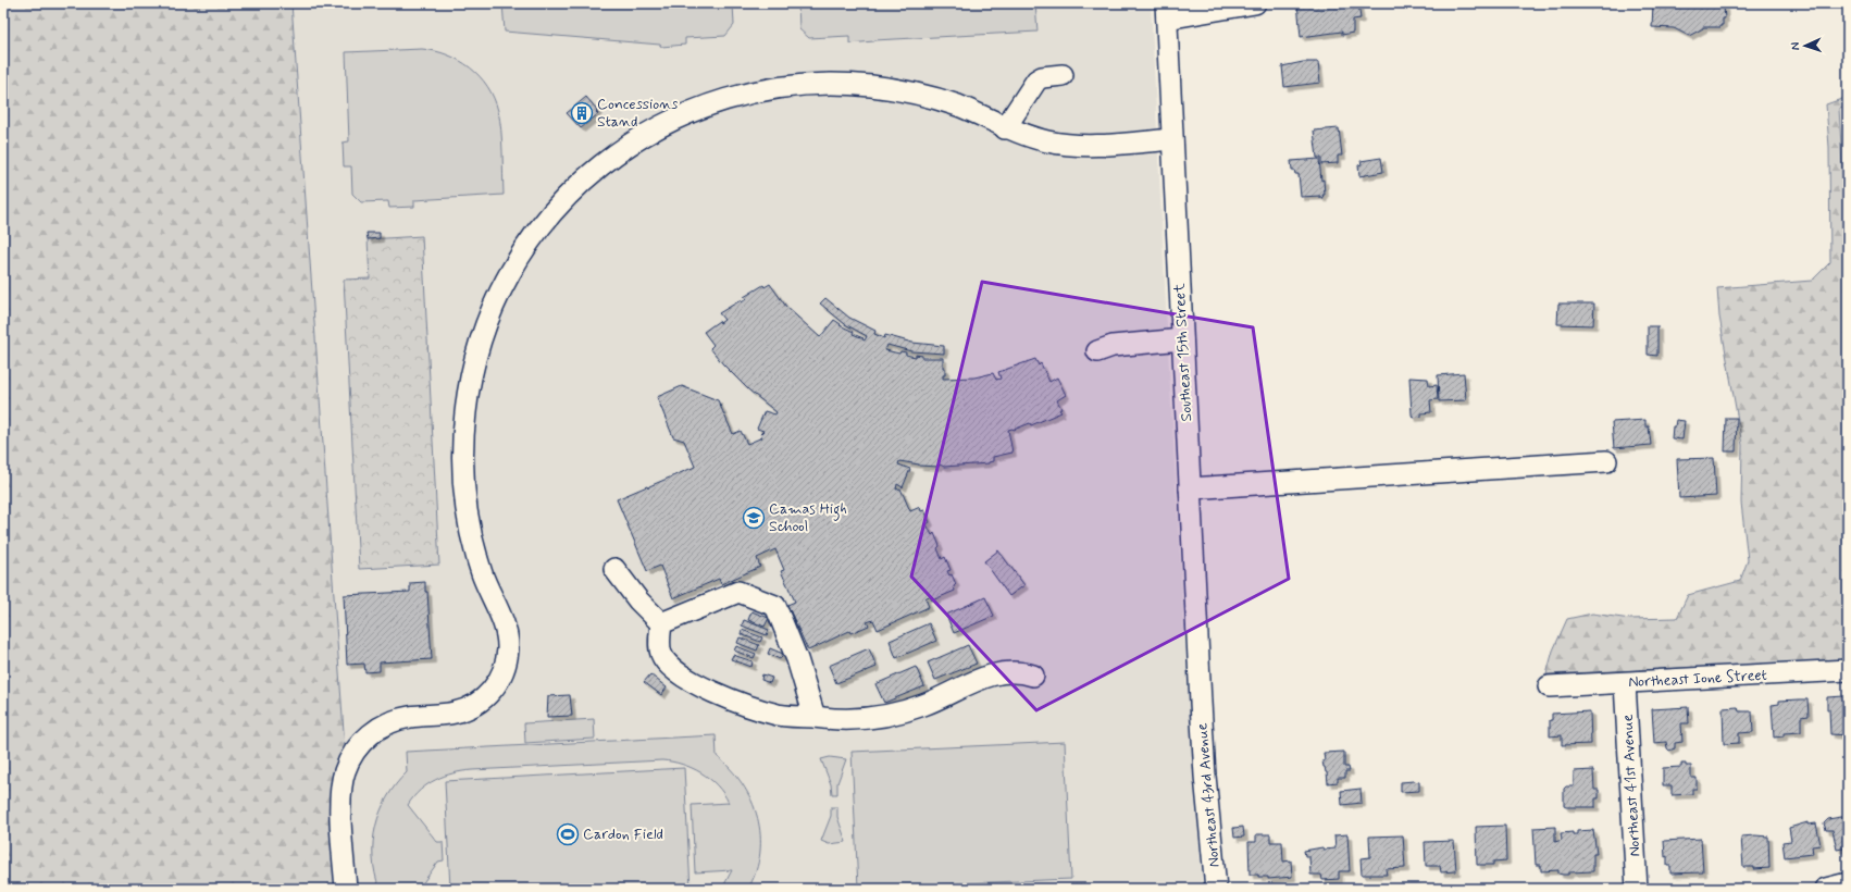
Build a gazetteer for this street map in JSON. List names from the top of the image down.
{
  "streets": {
    "street": [
      "Southeast 15th Street",
      "Northeast Ione Street",
      "Northeast 41st Avenue",
      "Northeast 43rd Avenue"
    ]
  },
  "crossings": [
    ["Southeast 15th Street", "Northeast 43rd Avenue"],
    ["Northeast Ione Street", "Northeast 41st Avenue"]
  ],
  "places": {
    "building": ["Concessions Stand"],
    "school or university": ["Camas High School"],
    "sports": ["Cardon Field"]
  },
  "north": "left"
}
